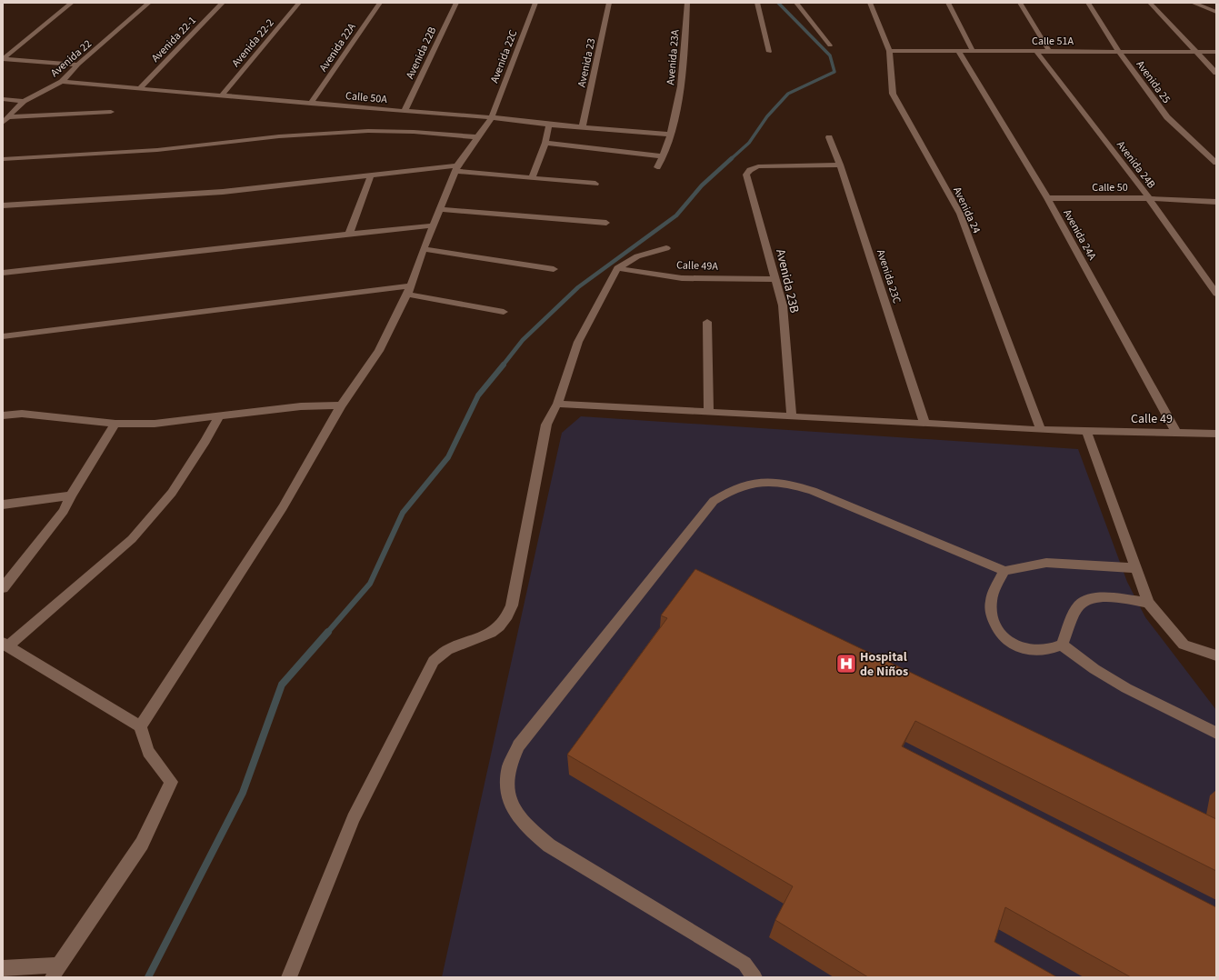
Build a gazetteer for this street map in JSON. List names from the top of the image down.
{
  "streets": {
    "street": [
      "Avenida 22-1",
      "Calle 51A",
      "Avenida 22-2",
      "Avenida 22A",
      "Avenida 22B",
      "Avenida 22C",
      "Avenida 23A",
      "Avenida 22",
      "Avenida 23",
      "Avenida 25",
      "Calle 50A",
      "Avenida 24B",
      "Calle 50",
      "Avenida 24",
      "Avenida 24A",
      "Calle 49A",
      "Avenida 23C",
      "Avenida 23B",
      "Calle 49"
    ]
  },
  "crossings": [
    ["Avenida 22-1", "Calle 50A"],
    ["Calle 51A", "Avenida 25"],
    ["Calle 51A", "Avenida 24B"],
    ["Calle 51A", "Avenida 24"],
    ["Calle 51A", "Avenida 24A"],
    ["Avenida 22-2", "Calle 50A"],
    ["Avenida 22A", "Calle 50A"],
    ["Avenida 22B", "Calle 50A"],
    ["Avenida 22C", "Calle 50A"],
    ["Avenida 23A", "Calle 50A"],
    ["Avenida 22", "Calle 50A"],
    ["Avenida 23", "Calle 50A"],
    ["Avenida 24B", "Calle 50"],
    ["Calle 50", "Avenida 24A"],
    ["Avenida 24", "Calle 49"],
    ["Avenida 24A", "Calle 49"],
    ["Calle 49A", "Avenida 23B"],
    ["Avenida 23C", "Avenida 23B"],
    ["Avenida 23C", "Calle 49"],
    ["Avenida 23B", "Calle 49"]
  ],
  "places": {
    "hospital": ["Hospital de Niños"]
  }
}
